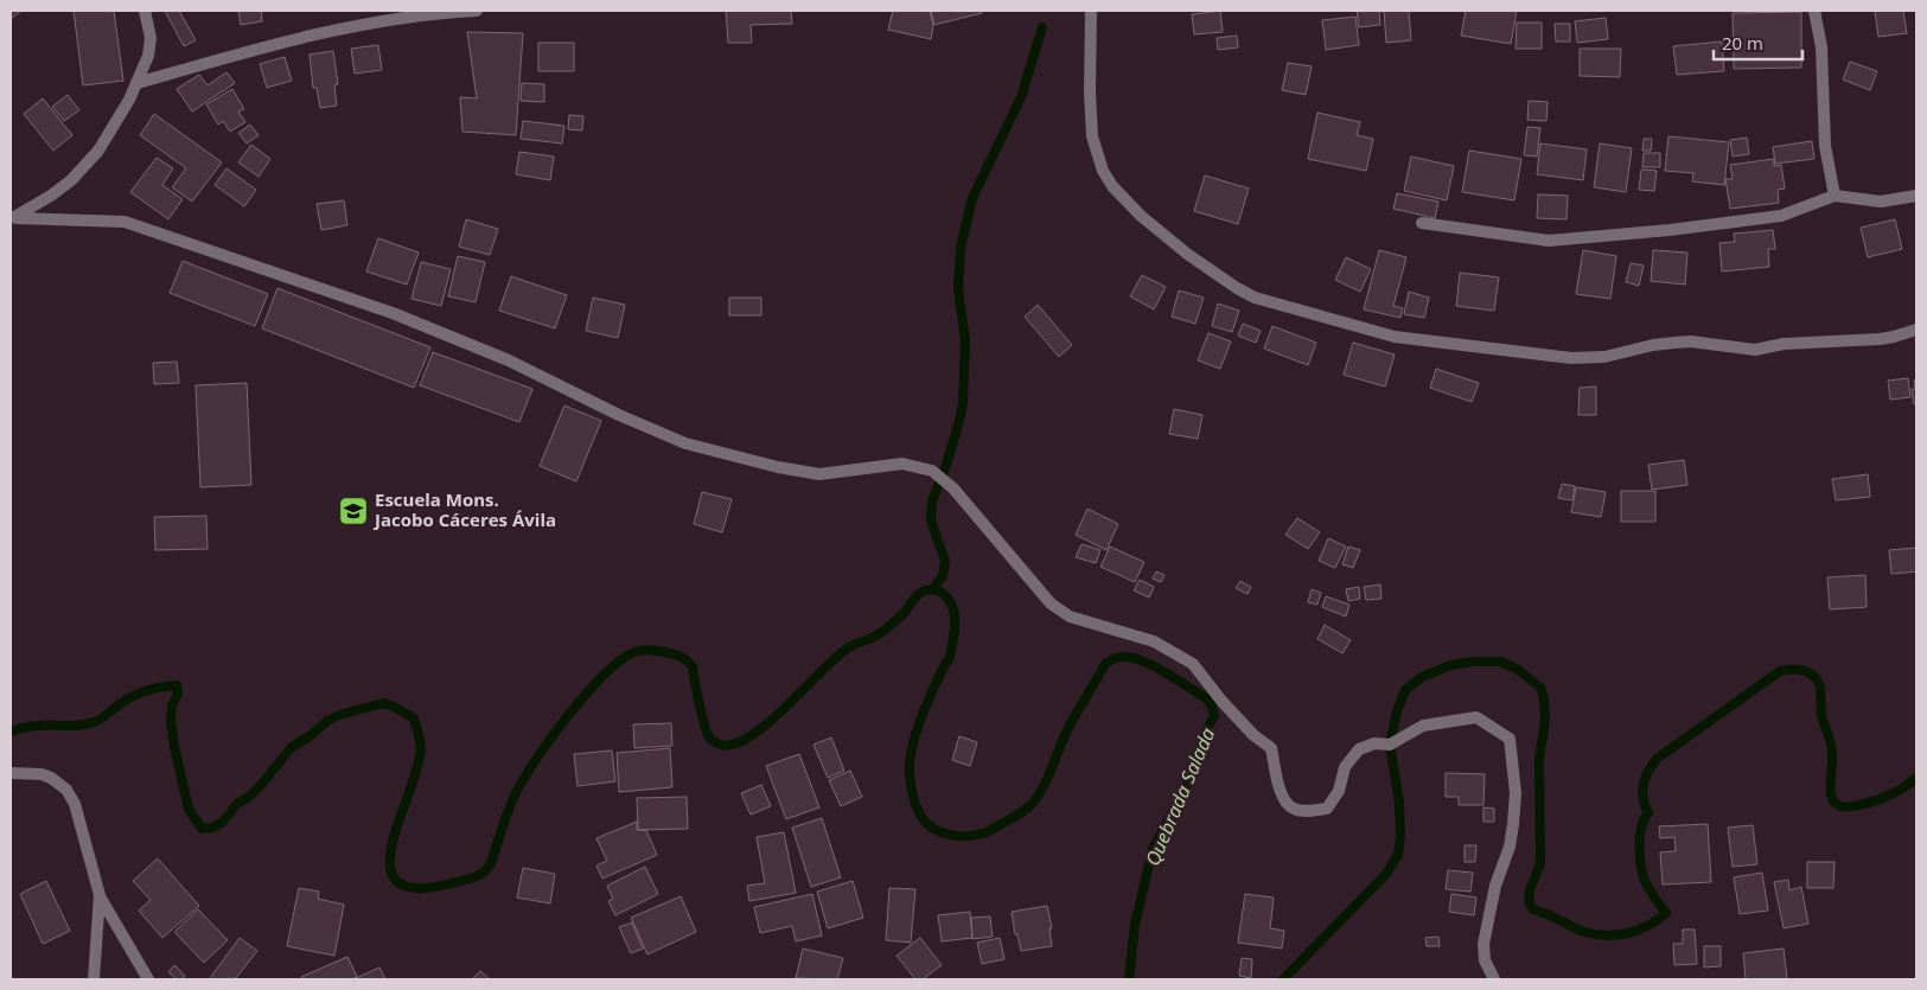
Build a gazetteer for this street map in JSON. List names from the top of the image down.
{
  "water": ["Quebrada Salada"],
  "places": {
    "school or university": ["Escuela Mons. Jacobo Cáceres Ávila"]
  },
  "scale_bar": "20 m"
}
